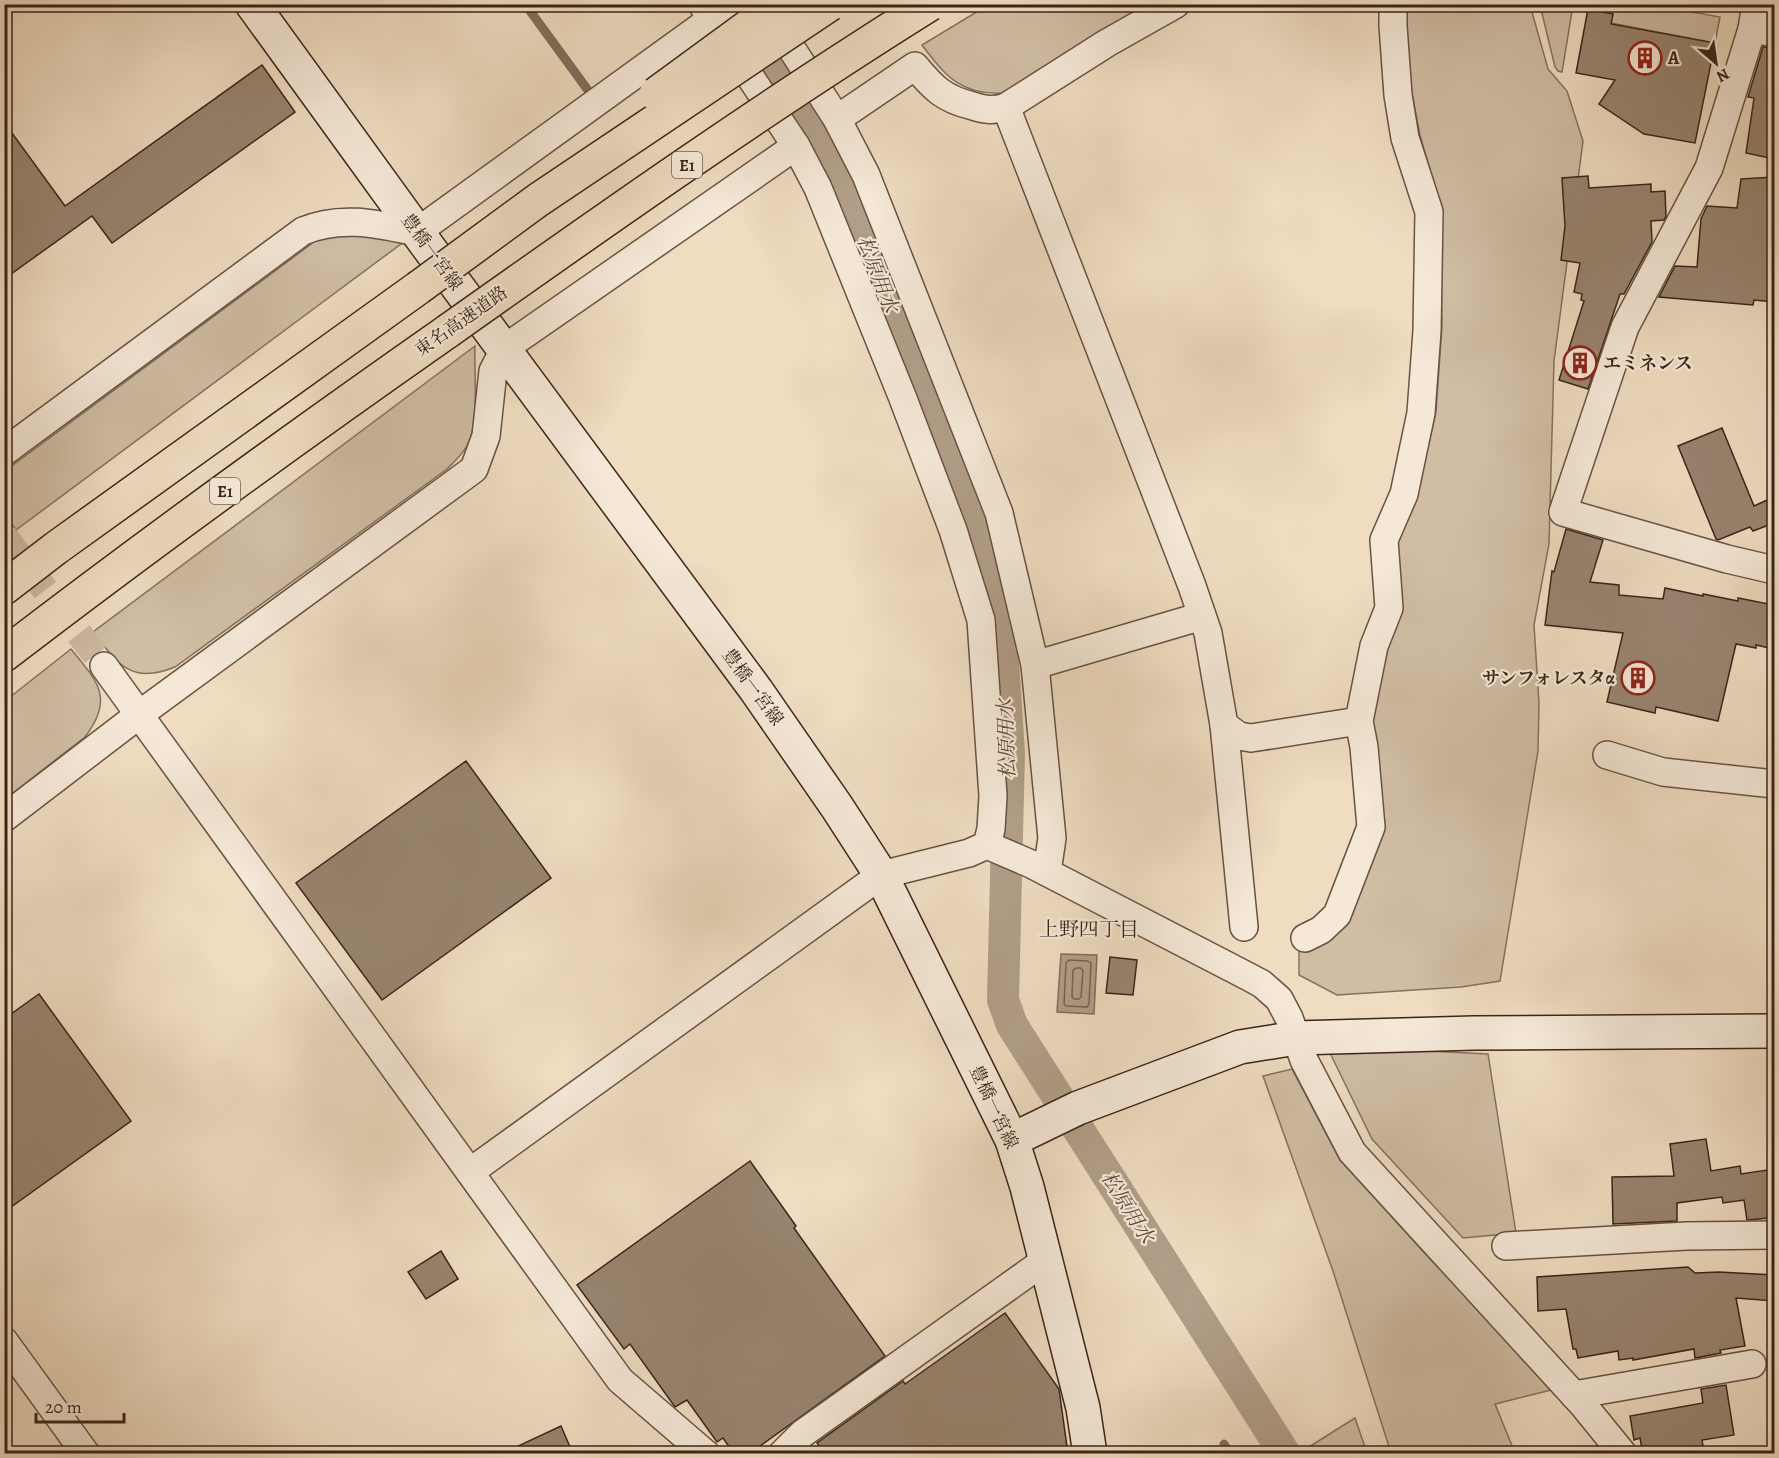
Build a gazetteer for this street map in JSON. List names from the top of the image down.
{
  "streets": {
    "highway": ["E1", "東名高速道路"],
    "main road": ["豊橋一宮線"]
  },
  "districts": ["上野四丁目"],
  "water": ["松原用水"],
  "places": {
    "building": ["A", "エミネンス", "サンフォレスタα"]
  },
  "scale_bar": "20 m",
  "north": "bottom right"
}
